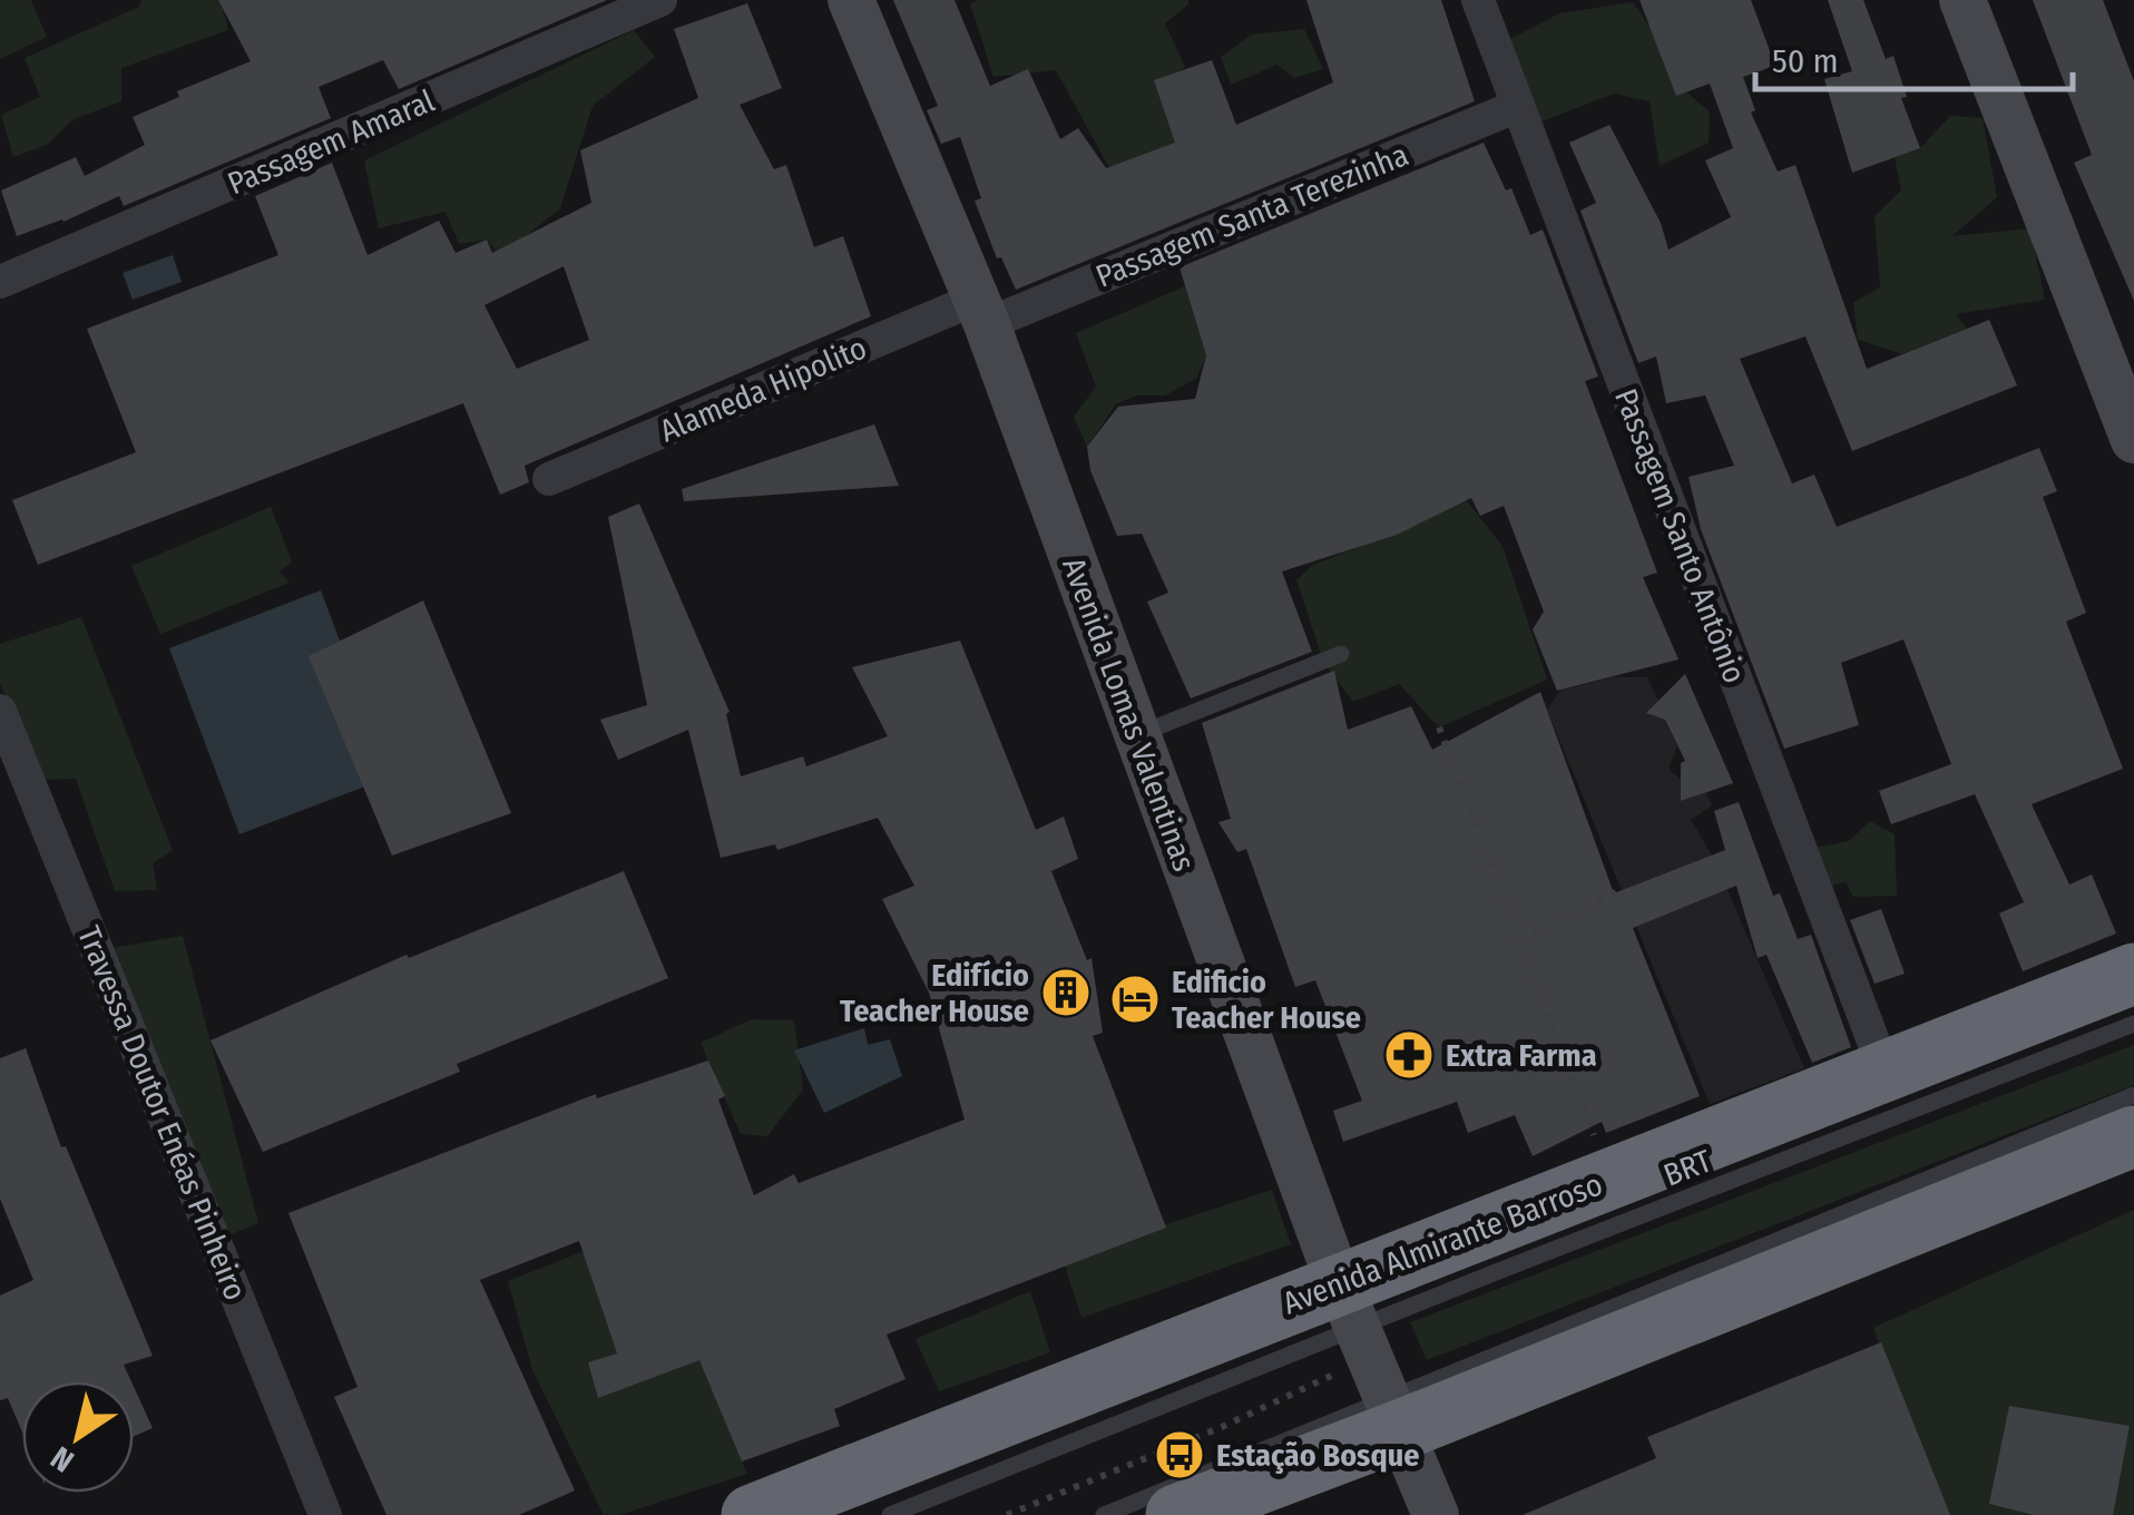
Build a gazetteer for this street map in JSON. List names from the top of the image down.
{
  "streets": {
    "highway": ["Avenida Almirante Barroso"],
    "street": [
      "Passagem Amaral",
      "Passagem Santa Terezinha",
      "Alameda Hipolito",
      "Passagem Santo Antônio",
      "Avenida Lomas Valentinas",
      "Travessa Doutor Enéas Pinheiro"
    ],
    "lane": ["BRT"]
  },
  "crossings": [
    ["Passagem Santa Terezinha", "Alameda Hipolito"],
    ["Passagem Santa Terezinha", "Passagem Santo Antônio"],
    ["Passagem Santa Terezinha", "Avenida Lomas Valentinas"],
    ["Alameda Hipolito", "Avenida Lomas Valentinas"],
    ["Passagem Santo Antônio", "Avenida Almirante Barroso"],
    ["Avenida Lomas Valentinas", "BRT"],
    ["Avenida Lomas Valentinas", "Avenida Almirante Barroso"],
    ["BRT", "Avenida Almirante Barroso"]
  ],
  "places": {
    "building": ["Edifício Teacher House"],
    "hotel": ["Edificio Teacher House"],
    "pharmacy": ["Extra Farma"],
    "bus stop": ["Estação Bosque"]
  },
  "scale_bar": "50 m",
  "north": "bottom left"
}
